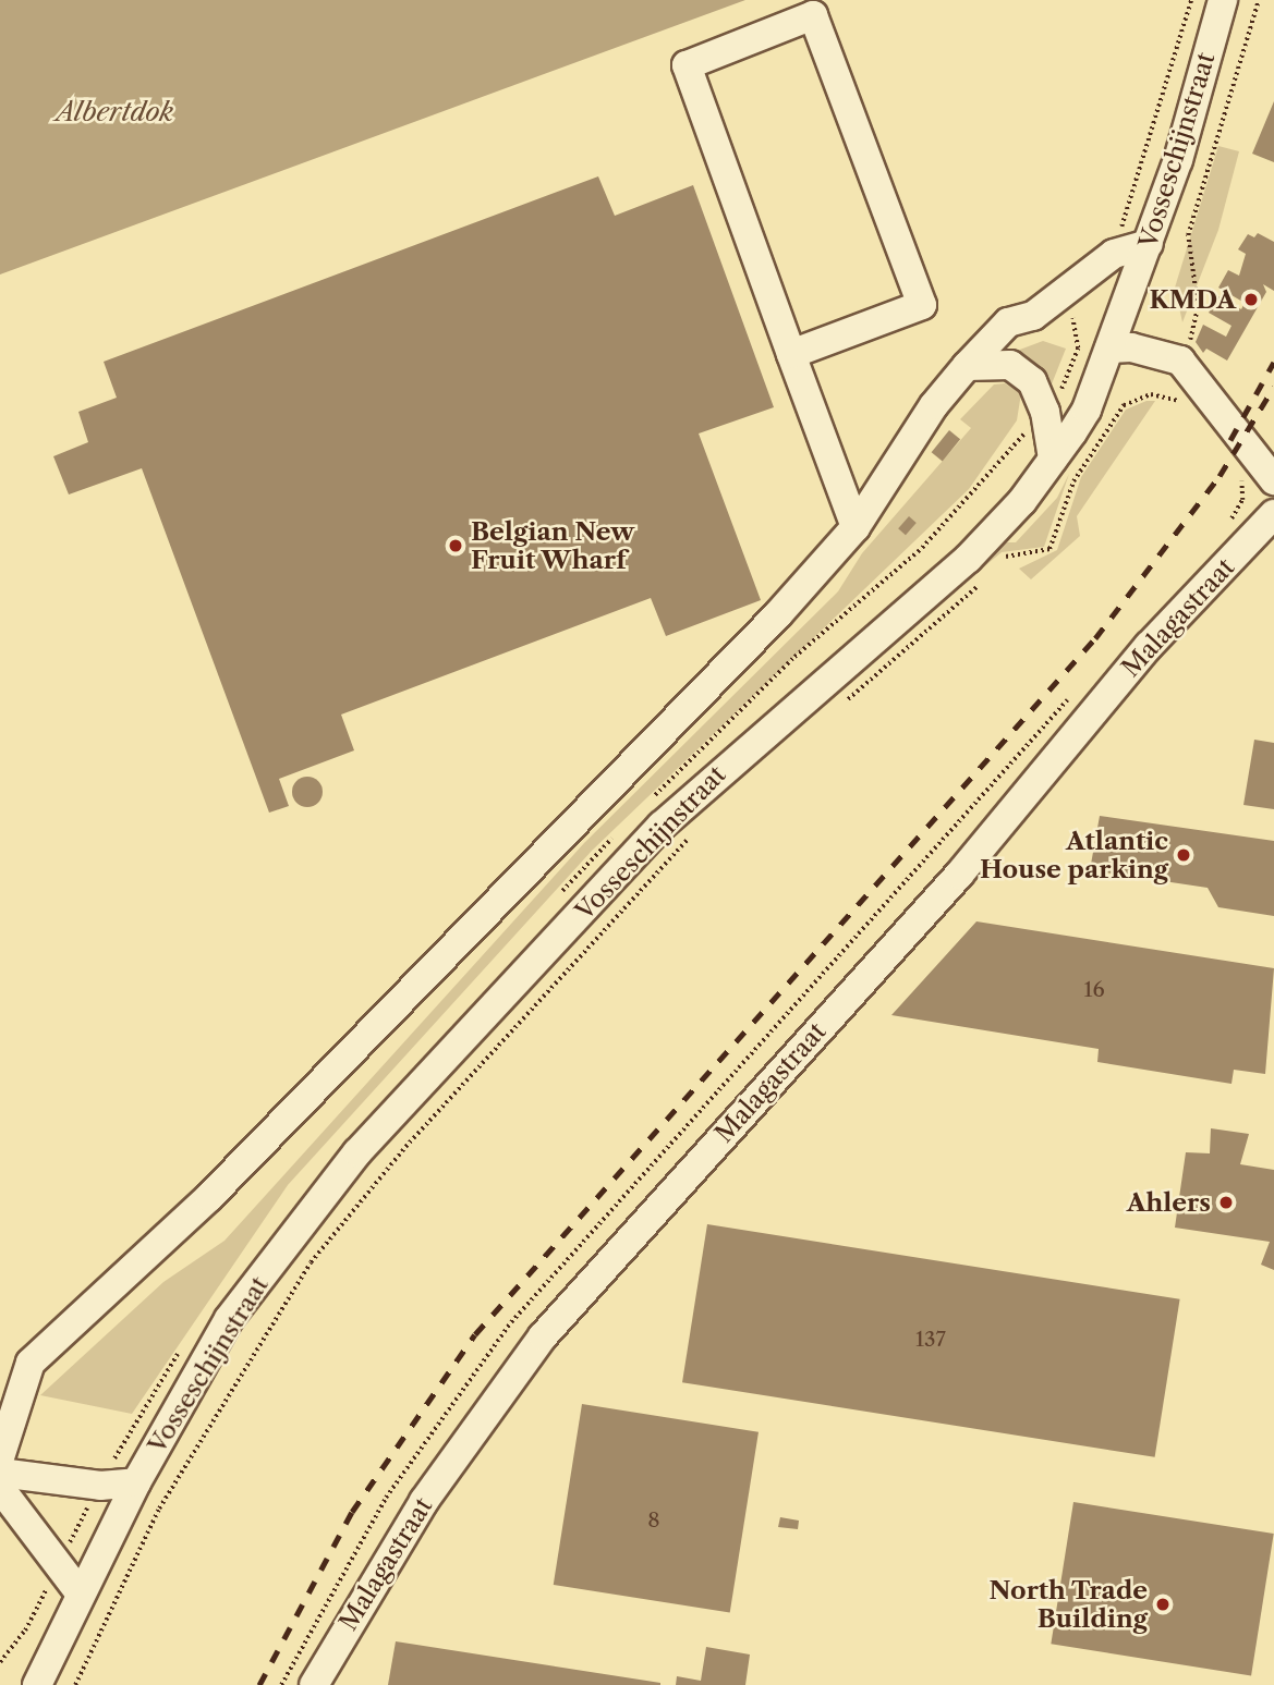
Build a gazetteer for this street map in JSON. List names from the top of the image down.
{
  "streets": {
    "street": ["Vosseschijnstraat", "Malagastraat"]
  },
  "water": ["Albertdok"],
  "places": [
    "KMDA",
    "Belgian New Fruit Wharf",
    "Atlantic House parking",
    "Ahlers",
    "North Trade Building"
  ],
  "house_numbers": ["16", "137", "8"]
}
